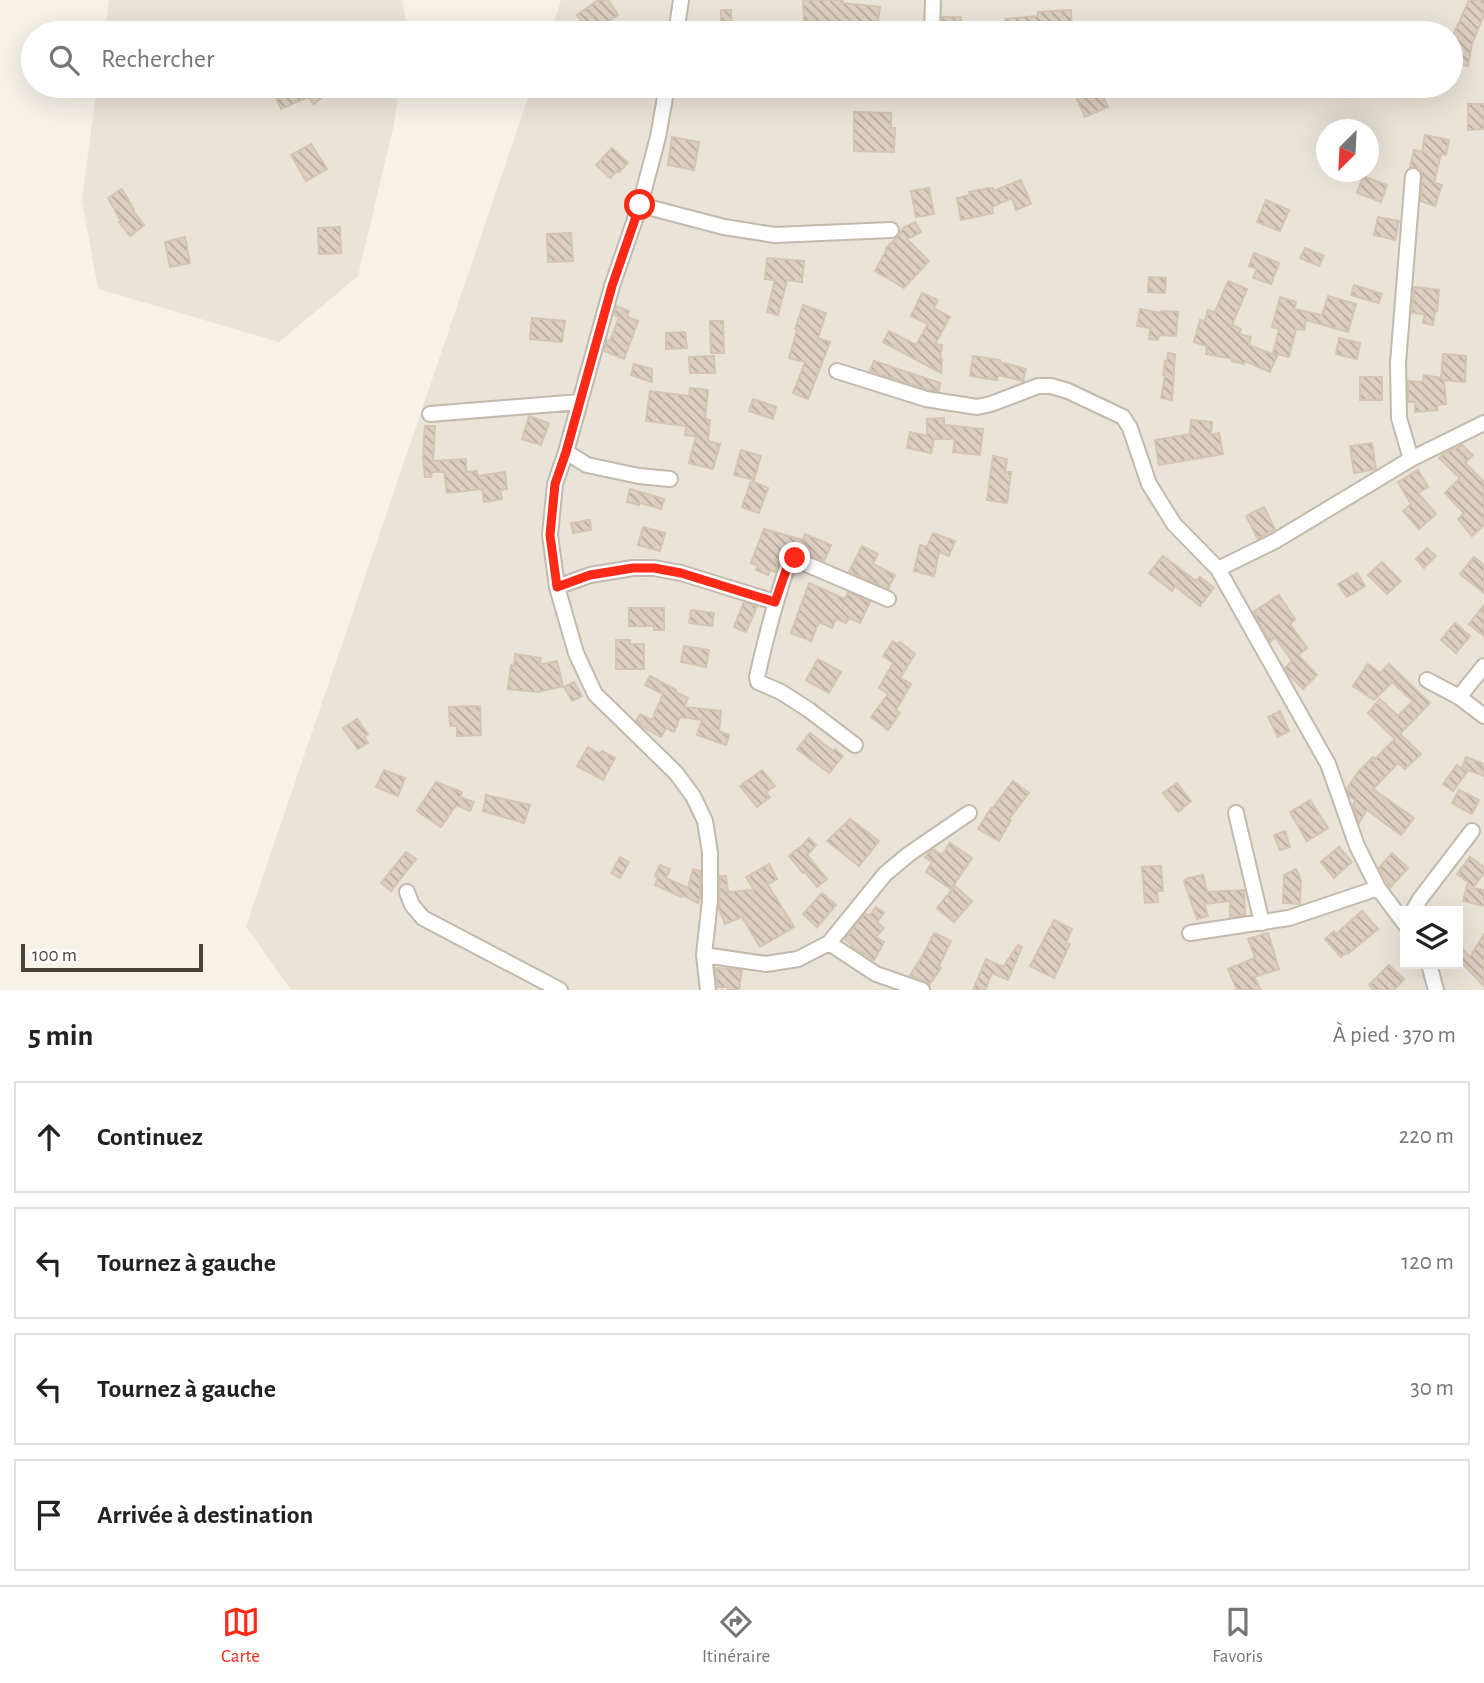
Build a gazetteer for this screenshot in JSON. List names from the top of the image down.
{
  "scale_bar": "100 m",
  "north": "bottom left",
  "page": {
    "search": "Rechercher",
    "scale": "100 m",
    "heading": ["5 min", "À pied · 370 m"],
    "list": [
      ["Continuez", "220 m"],
      ["Tournez à gauche", "120 m"],
      ["Tournez à gauche", "30 m"],
      "Arrivée à destination"
    ],
    "nav": ["Carte", "Itinéraire", "Favoris"]
  }
}
